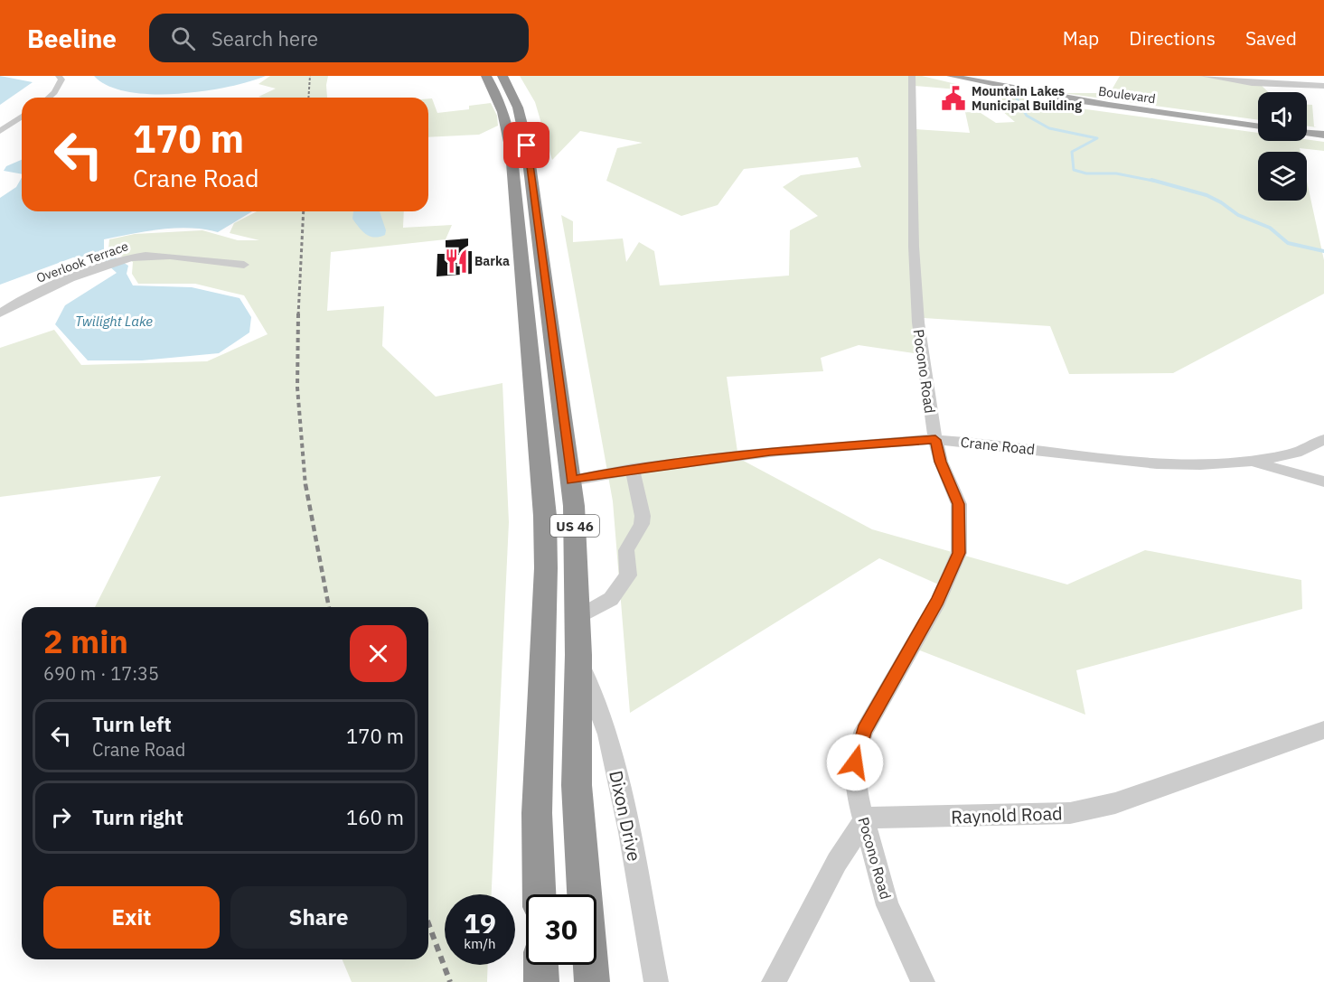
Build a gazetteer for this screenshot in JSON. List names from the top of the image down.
{
  "streets": {
    "highway": ["US 46"],
    "main road": ["Boulevard"],
    "street": [
      "Overlook Terrace",
      "Pocono Road",
      "Crane Road",
      "Raynold Road",
      "Dixon Drive"
    ]
  },
  "crossings": [
    ["Pocono Road", "Crane Road"],
    ["Pocono Road", "Raynold Road"],
    ["Crane Road", "US 46"],
    ["US 46", "Dixon Drive"]
  ],
  "water": ["Twilight Lake"],
  "places": {
    "public building": ["Mountain Lakes Municipal Building"],
    "restaurant": ["Barka"]
  },
  "page": {
    "header": "Beeline",
    "search": "Search here",
    "nav": ["Map", "Directions", "Saved"],
    "turn": ["170 m", "Crane Road"],
    "heading": ["2 min", "690 m · 17:35"],
    "list": [
      {
        "name": "Turn left",
        "note": "Crane Road",
        "value": "170 m"
      },
      {
        "name": "Turn right",
        "value": "160 m"
      }
    ],
    "buttons": ["Exit", "Share"],
    "speed": "19 km/h",
    "limit": "30"
  }
}
